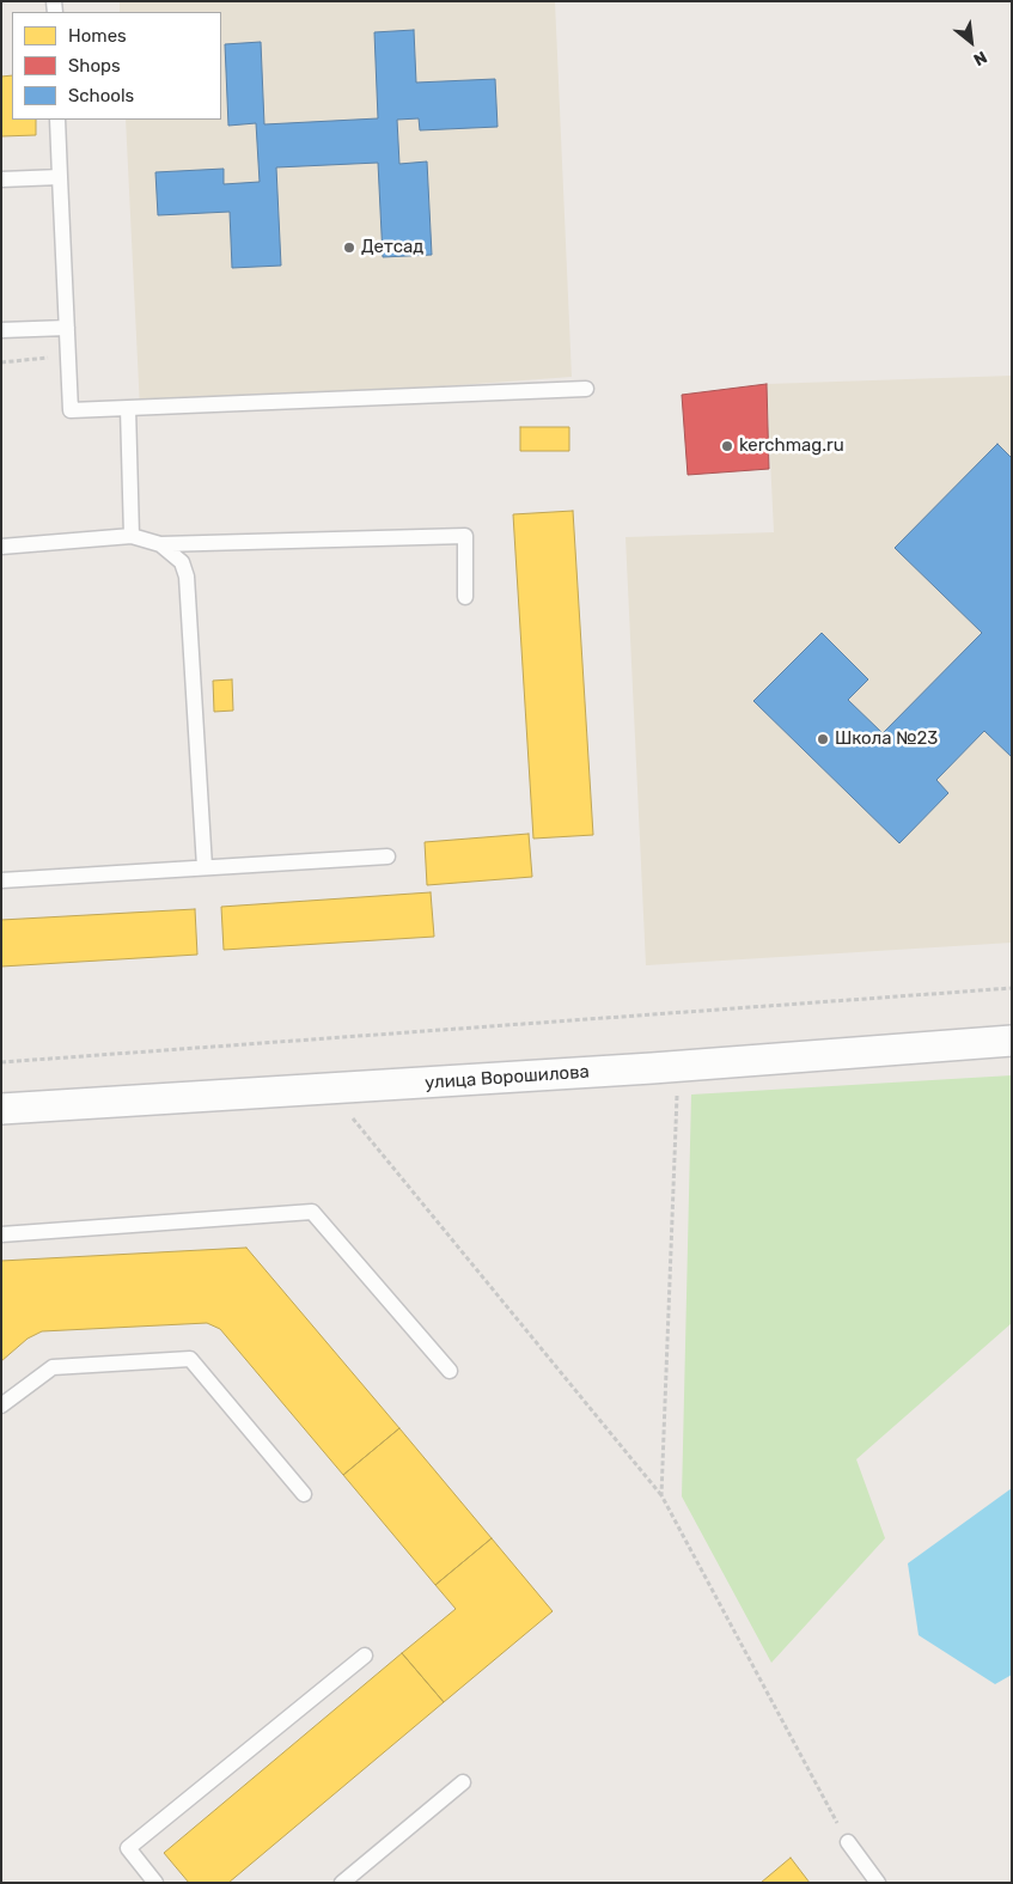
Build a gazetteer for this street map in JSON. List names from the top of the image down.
{
  "streets": {
    "street": ["улица Ворошилова"]
  },
  "places": ["Детсад", "kerchmag.ru", "Школа №23"],
  "legend": ["Homes", "Shops", "Schools"],
  "north": "bottom right"
}
